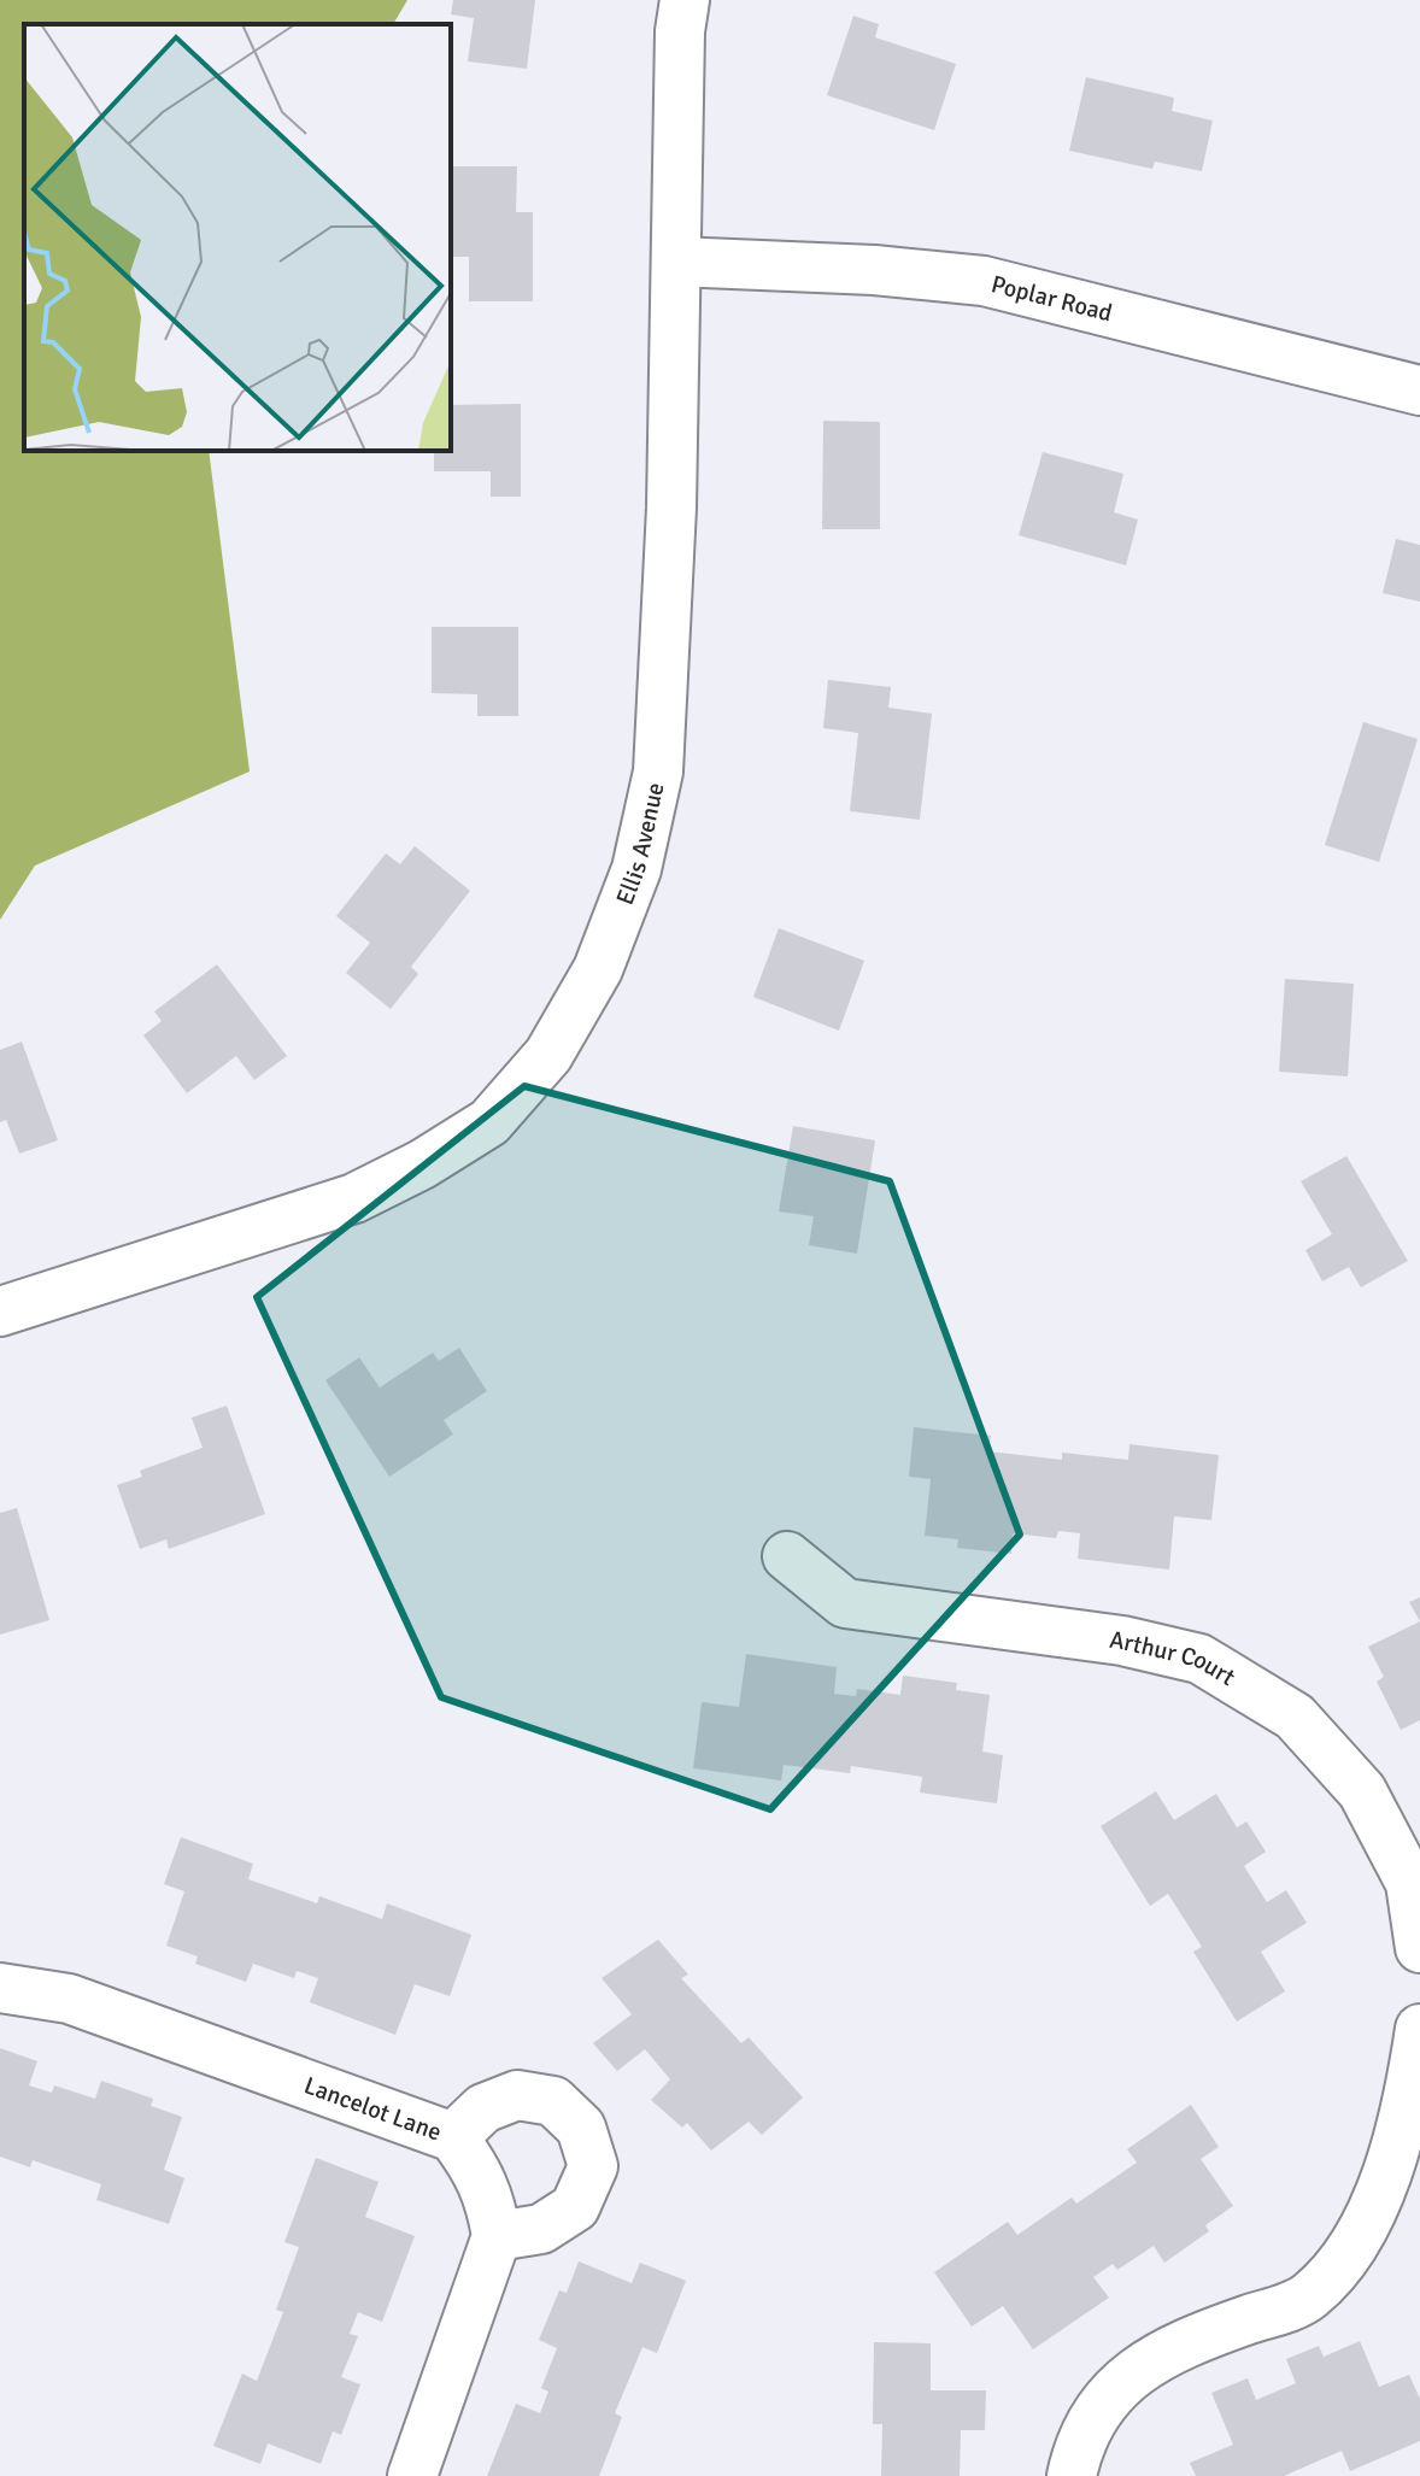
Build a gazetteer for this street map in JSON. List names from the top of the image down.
{
  "streets": {
    "street": [
      "Poplar Road",
      "Ellis Avenue",
      "Arthur Court",
      "Lancelot Lane"
    ]
  },
  "crossings": [
    ["Poplar Road", "Ellis Avenue"]
  ]
}
